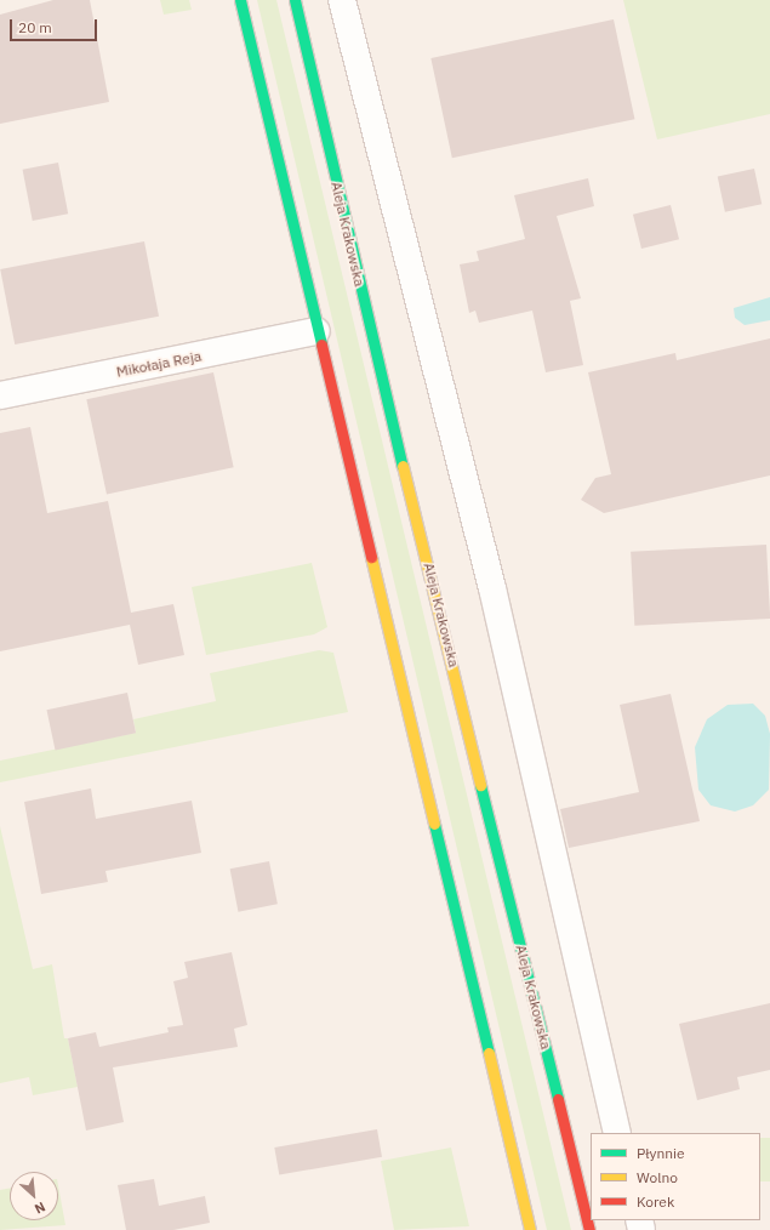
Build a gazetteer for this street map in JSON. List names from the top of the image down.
{
  "streets": {
    "main road": ["Aleja Krakowska"],
    "street": ["Mikołaja Reja"]
  },
  "legend": ["Płynnie", "Wolno", "Korek"],
  "scale_bar": "20 m",
  "north": "bottom right"
}
